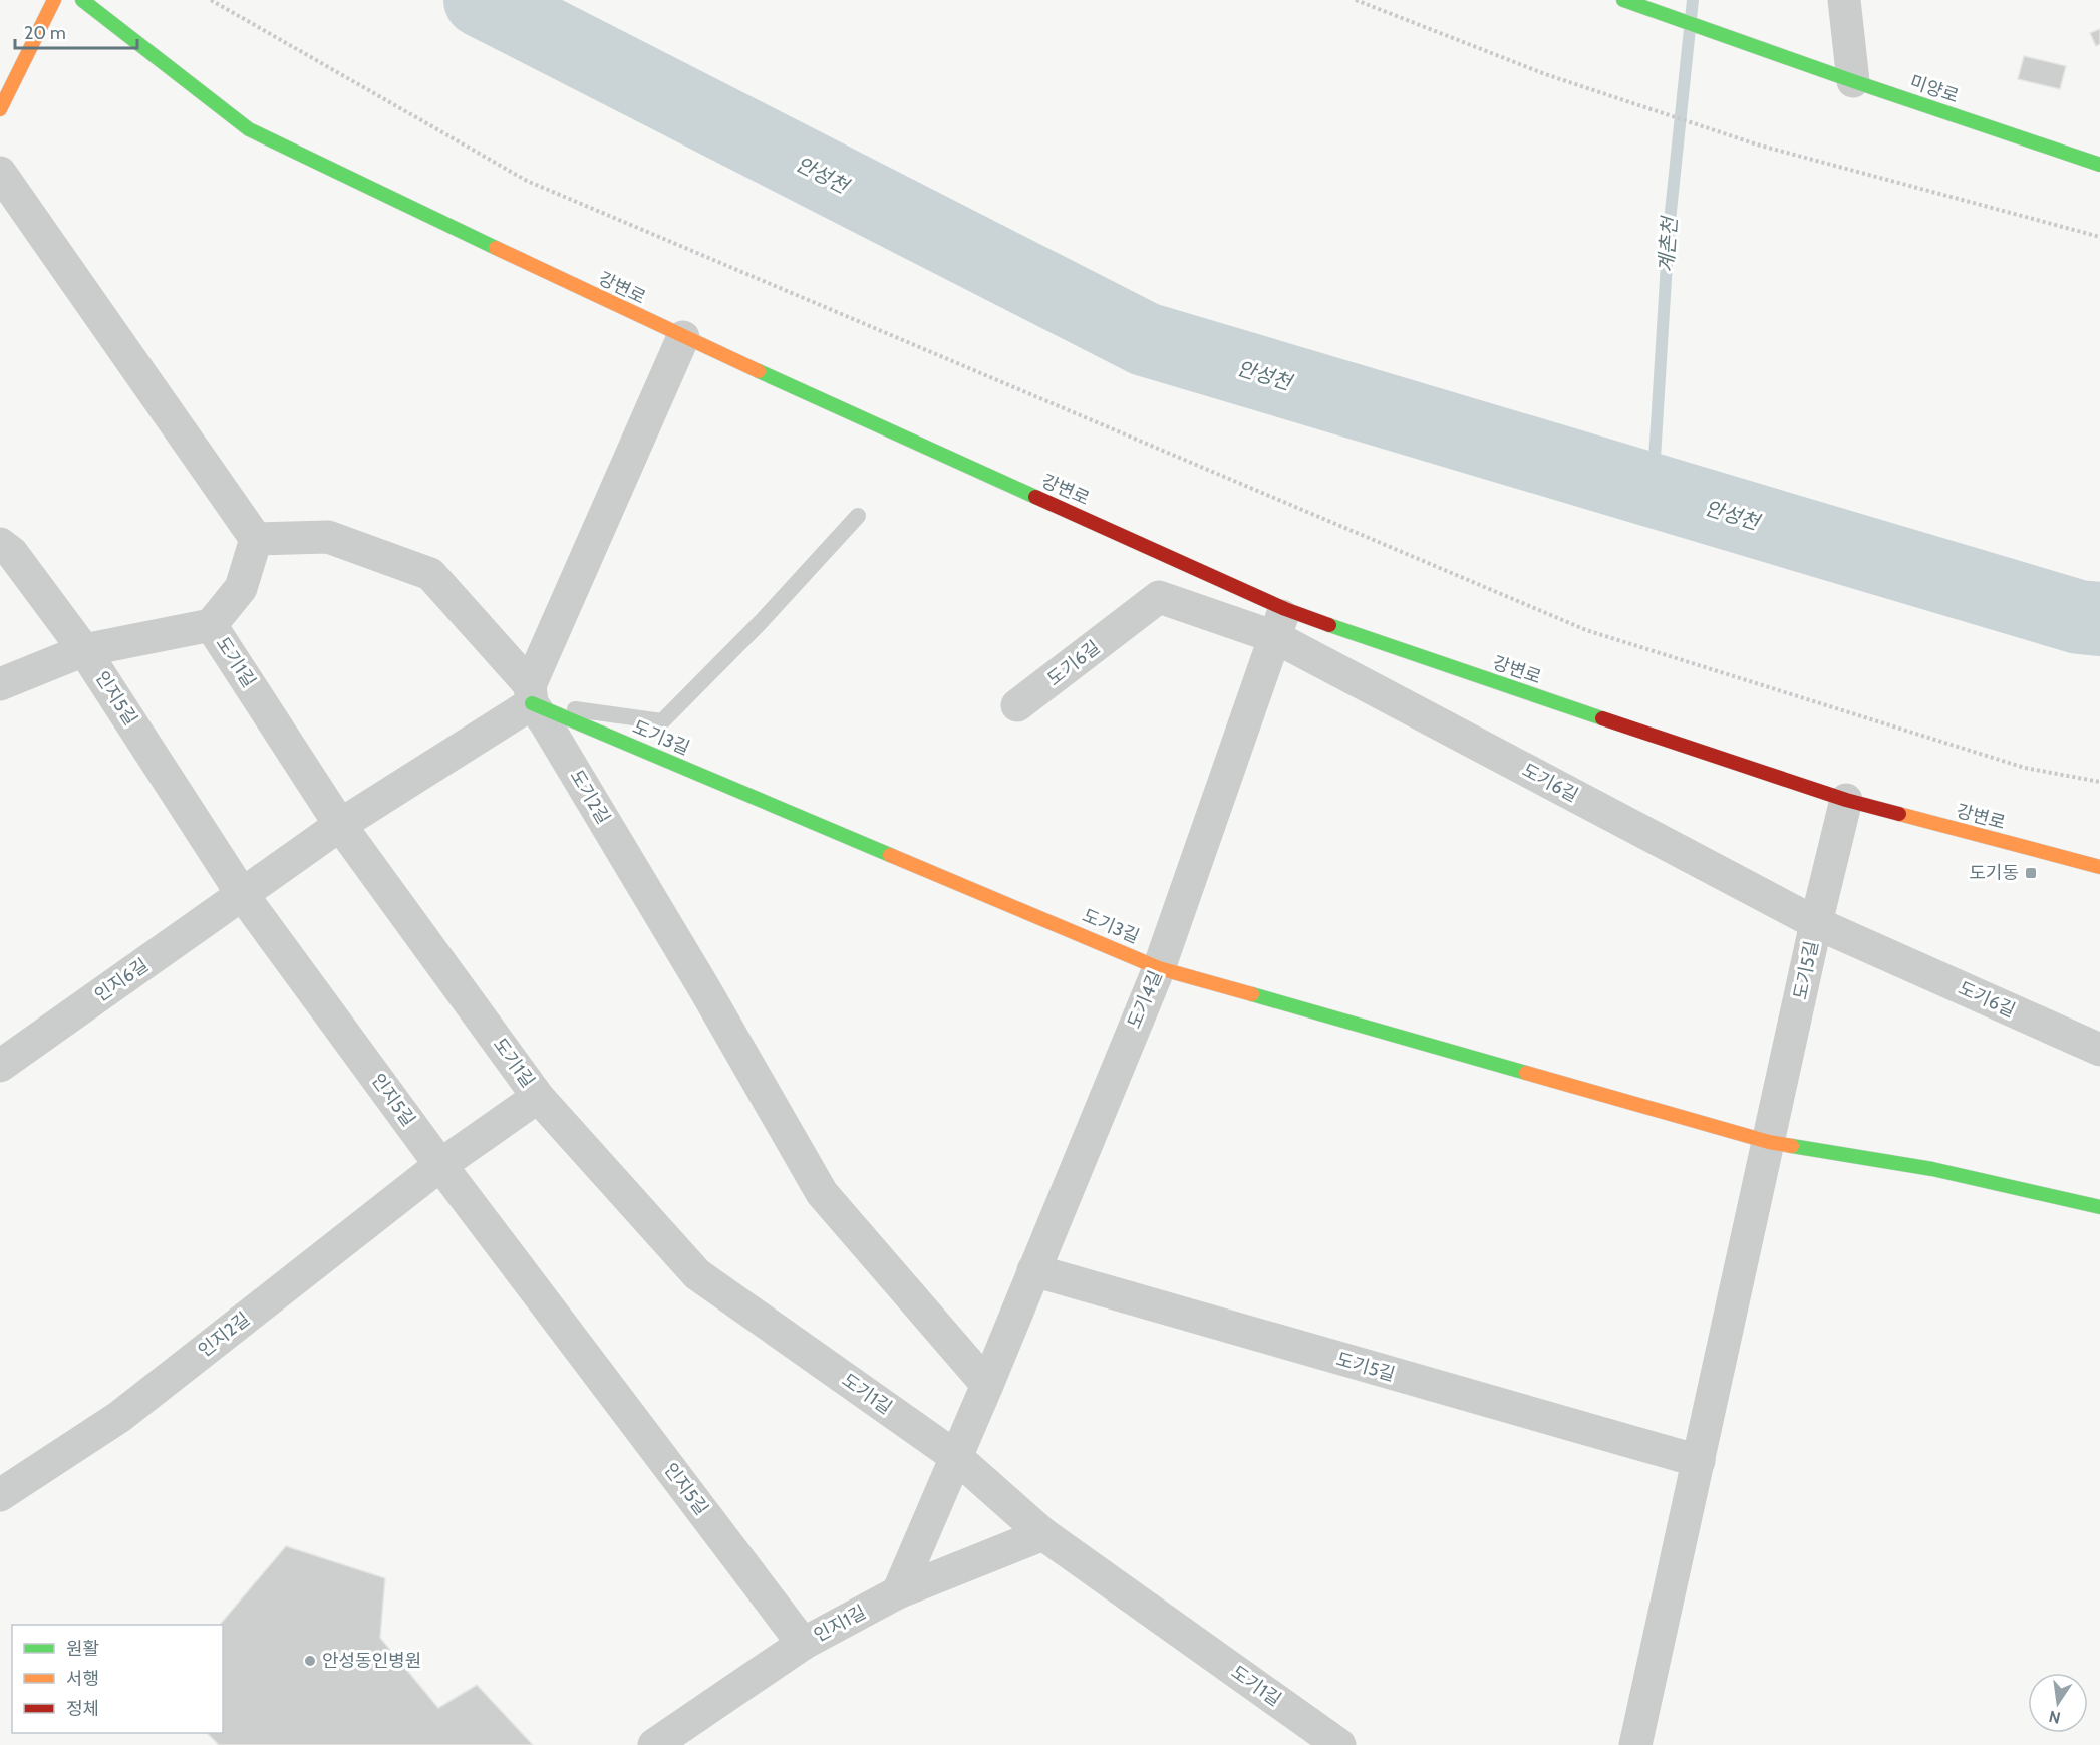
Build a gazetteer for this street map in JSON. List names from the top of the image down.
{
  "streets": {
    "street": [
      "미양로",
      "강변로",
      "도기1길",
      "도기6길",
      "인지5길",
      "도기3길",
      "도기2길",
      "도기5길",
      "인지6길",
      "도기4길",
      "인지2길",
      "인지1길"
    ]
  },
  "crossings": [
    ["강변로", "도기6길"],
    ["강변로", "도기5길"],
    ["강변로", "도기4길"],
    ["도기1길", "도기2길"],
    ["도기1길", "인지6길"],
    ["도기1길", "도기4길"],
    ["도기1길", "인지2길"],
    ["도기1길", "인지1길"],
    ["도기6길", "도기5길"],
    ["도기6길", "도기4길"],
    ["인지5길", "인지6길"],
    ["인지5길", "인지2길"],
    ["인지5길", "인지1길"],
    ["도기3길", "도기2길"],
    ["도기3길", "인지6길"],
    ["도기3길", "도기4길"],
    ["도기2길", "인지6길"],
    ["도기2길", "도기4길"],
    ["도기5길", "도기4길"],
    ["도기4길", "인지1길"]
  ],
  "water": ["안성천", "계촌천"],
  "places": {
    "transit": ["도기동"],
    "other": ["안성동인병원"]
  },
  "legend": ["원활", "서행", "정체"],
  "scale_bar": "20 m",
  "north": "bottom"
}
